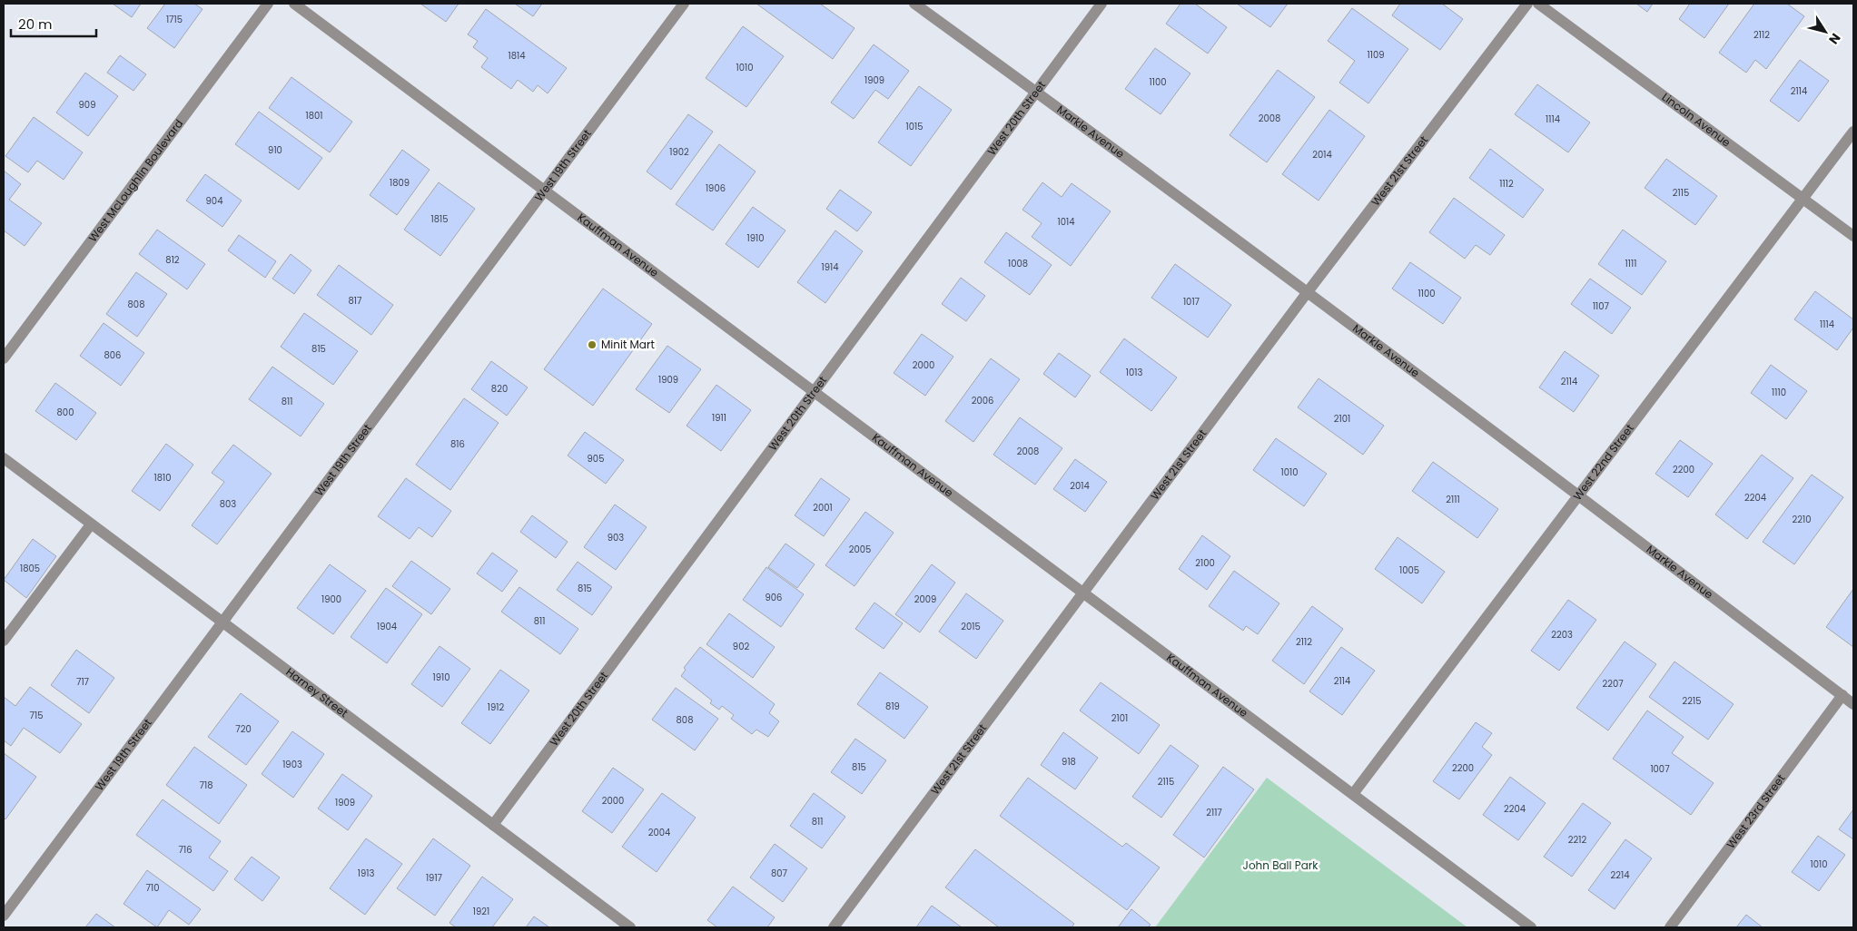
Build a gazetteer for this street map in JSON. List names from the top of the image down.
{
  "streets": {
    "street": [
      "West 20th Street",
      "Lincoln Avenue",
      "Markle Avenue",
      "West 19th Street",
      "West 21st Street",
      "West McLoughlin Boulevard",
      "Kauffman Avenue",
      "West 22nd Street",
      "Harney Street",
      "West 23rd Street"
    ]
  },
  "crossings": [
    ["West 20th Street", "Markle Avenue"],
    ["West 20th Street", "Kauffman Avenue"],
    ["West 20th Street", "Harney Street"],
    ["Lincoln Avenue", "West 22nd Street"],
    ["Markle Avenue", "West 21st Street"],
    ["Markle Avenue", "West 22nd Street"],
    ["Markle Avenue", "West 23rd Street"],
    ["West 19th Street", "Kauffman Avenue"],
    ["West 19th Street", "Harney Street"],
    ["West 21st Street", "Kauffman Avenue"],
    ["Kauffman Avenue", "West 22nd Street"]
  ],
  "parks": ["John Ball Park"],
  "places": ["Minit Mart"],
  "house_numbers": [
    "1715",
    "2112",
    "1109",
    "1814",
    "1010",
    "1909",
    "1100",
    "2114",
    "909",
    "1801",
    "2008",
    "1114",
    "1015",
    "910",
    "1902",
    "2014",
    "1809",
    "1112",
    "1906",
    "2115",
    "904",
    "1815",
    "1014",
    "1910",
    "812",
    "1008",
    "1111",
    "1914",
    "1100",
    "817",
    "1017",
    "808",
    "1107",
    "1114",
    "815",
    "806",
    "2000",
    "1013",
    "1909",
    "2114",
    "820",
    "1110",
    "2006",
    "811",
    "800",
    "1911",
    "2101",
    "816",
    "2008",
    "905",
    "2200",
    "1010",
    "1810",
    "2014",
    "2204",
    "2111",
    "803",
    "2001",
    "2210",
    "903",
    "2005",
    "2100",
    "1805",
    "1005",
    "815",
    "906",
    "1900",
    "2009",
    "811",
    "1904",
    "2015",
    "2203",
    "2112",
    "902",
    "1910",
    "2114",
    "717",
    "2207",
    "2215",
    "819",
    "1912",
    "715",
    "2101",
    "808",
    "720",
    "918",
    "1903",
    "815",
    "2200",
    "1007",
    "2115",
    "718",
    "2000",
    "1909",
    "2204",
    "2117",
    "811",
    "2004",
    "2212",
    "716",
    "1010",
    "1913",
    "807",
    "2214",
    "1917",
    "710",
    "1921"
  ],
  "scale_bar": "20 m",
  "north": "bottom right"
}
